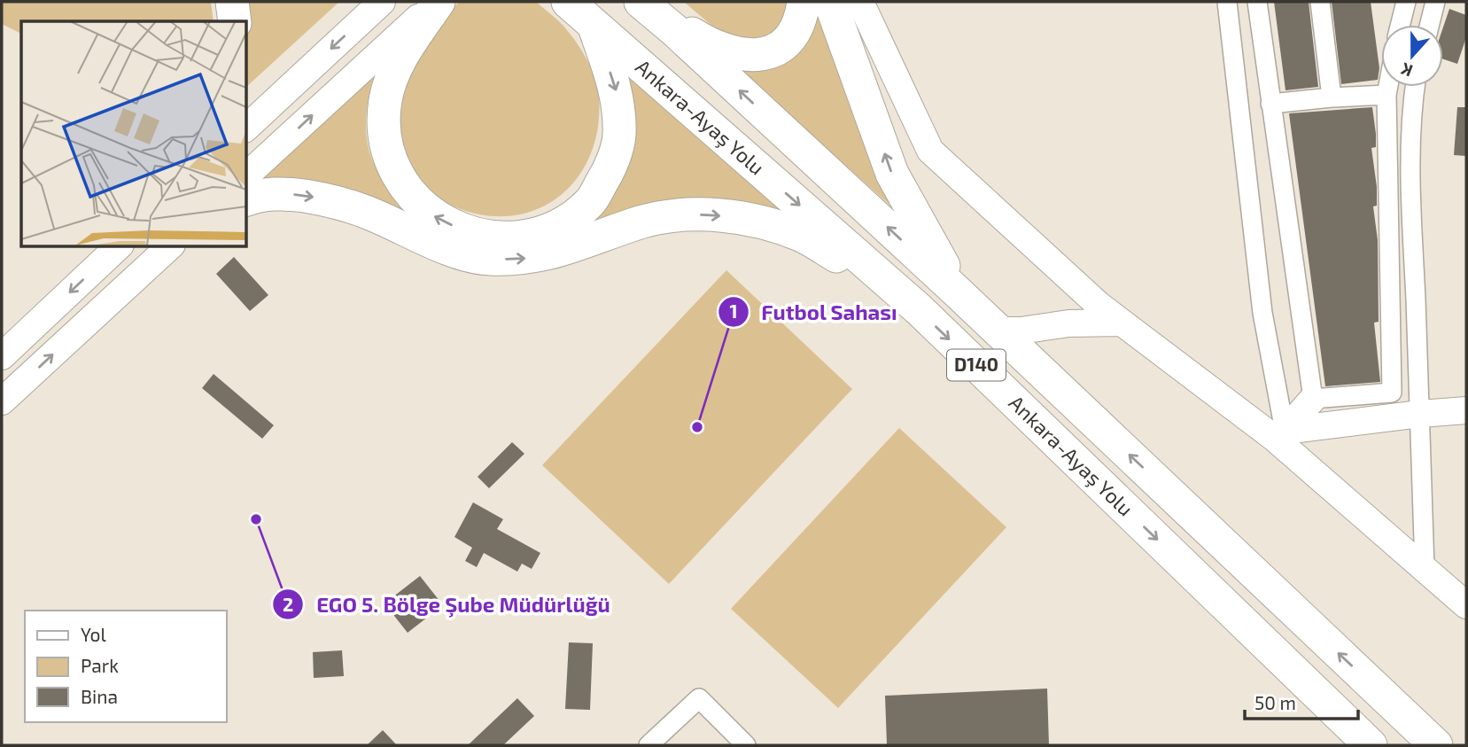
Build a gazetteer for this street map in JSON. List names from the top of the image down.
{
  "streets": {
    "highway": ["Ankara-Ayaş Yolu", "D140"]
  },
  "places": ["Futbol Sahası", "EGO 5. Bölge Şube Müdürlüğü"],
  "legend": ["Yol", "Park", "Bina"],
  "scale_bar": "50 m",
  "north": "bottom"
}
